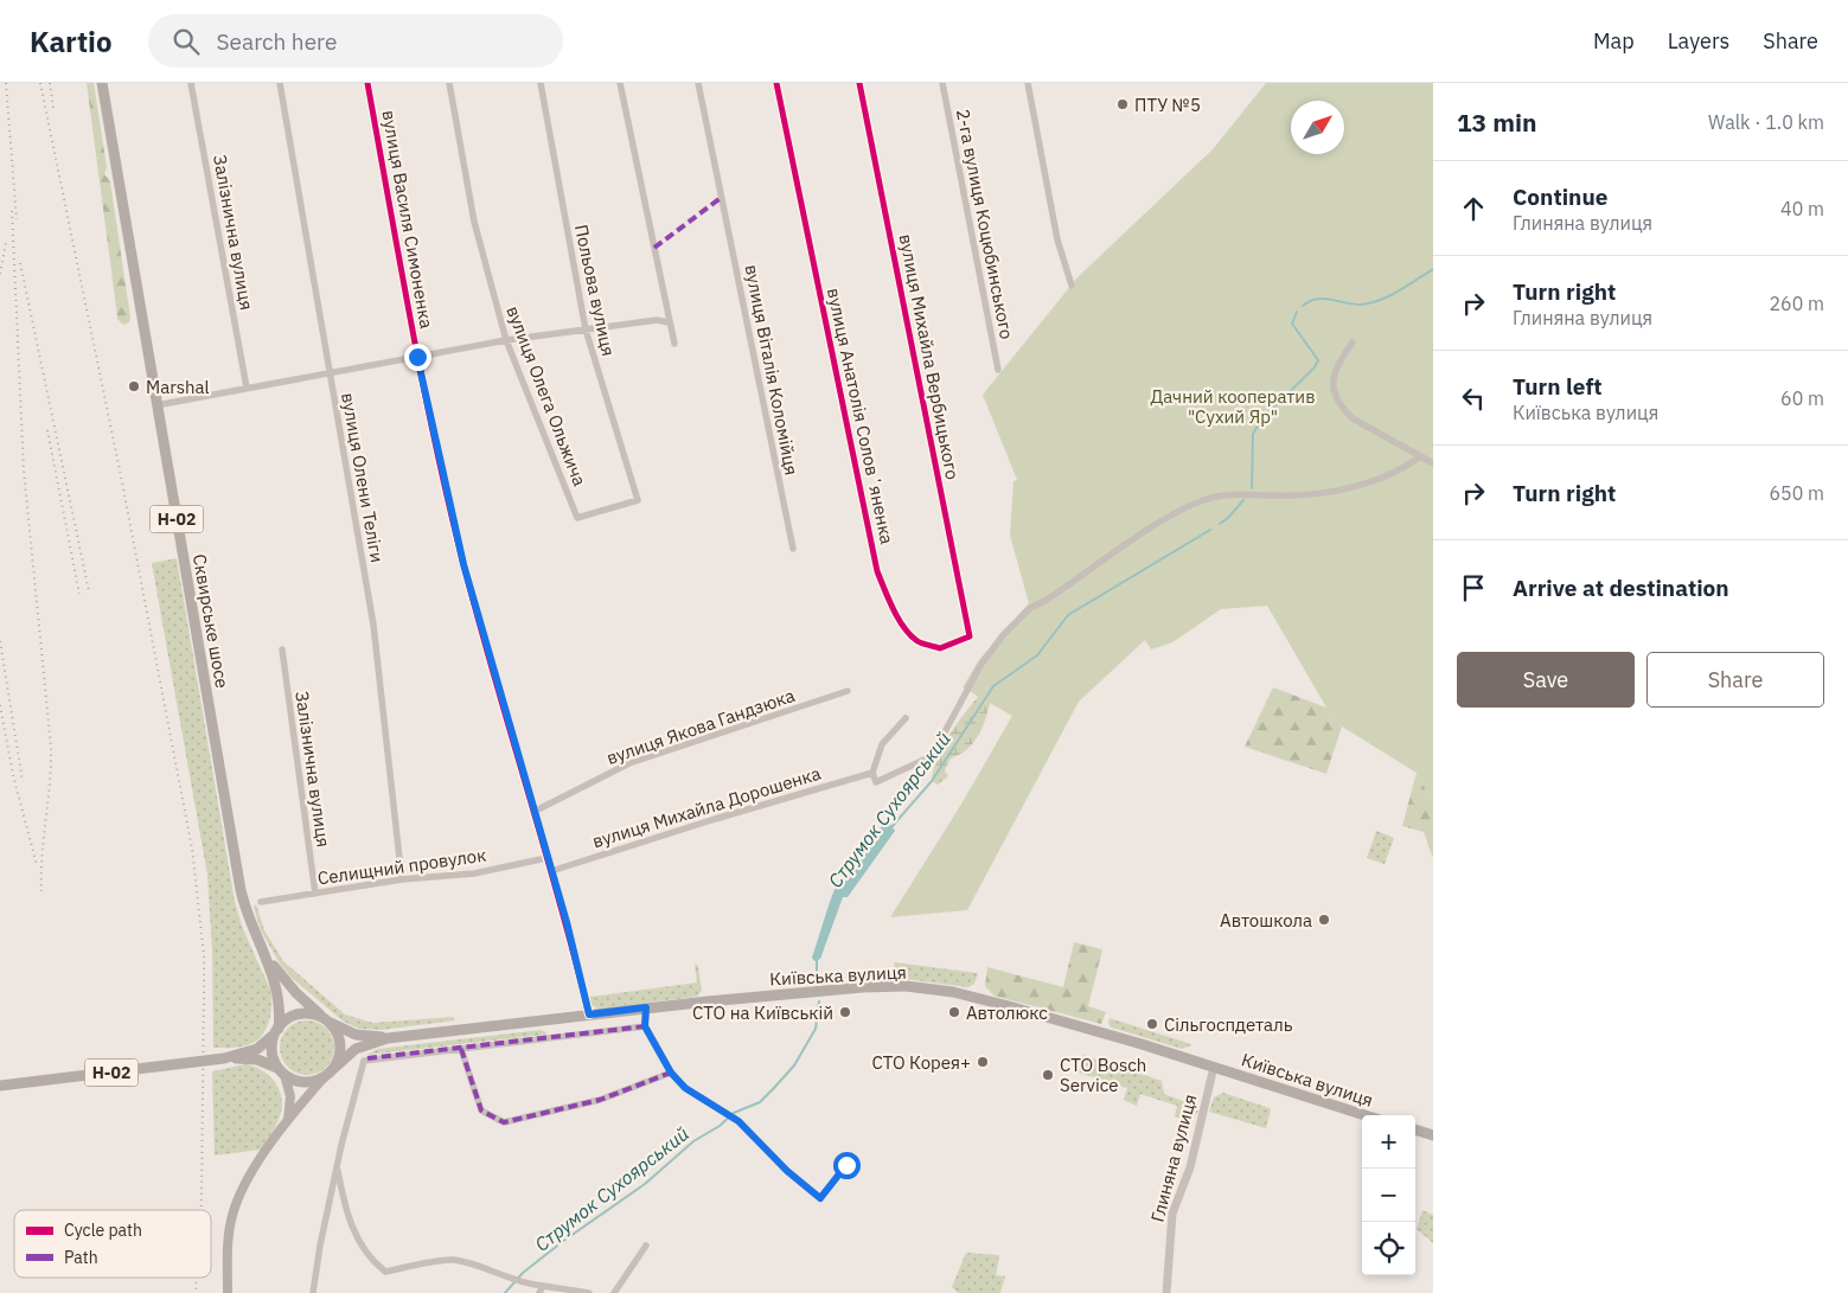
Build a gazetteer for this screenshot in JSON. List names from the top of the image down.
{
  "streets": {
    "main road": ["Н-02", "Сквирське шосе", "Київська вулиця"],
    "street": [
      "вулиця Василя Симоненка",
      "2-га вулиця Коцюбинського",
      "Залізнична вулиця",
      "Польова вулиця",
      "вулиця Михайла Вербицького",
      "вулиця Віталія Коломійця",
      "вулиця Олега Ольжича",
      "вулиця Анатолія Соловʼяненка",
      "вулиця Олени Теліги",
      "вулиця Якова Гандзюка",
      "вулиця Михайла Дорошенка",
      "Селищний провулок",
      "Глиняна вулиця"
    ]
  },
  "crossings": [
    ["вулиця Василя Симоненка", "вулиця Якова Гандзюка"],
    ["вулиця Василя Симоненка", "вулиця Михайла Дорошенка"],
    ["вулиця Василя Симоненка", "Селищний провулок"],
    ["вулиця Василя Симоненка", "Київська вулиця"],
    ["Залізнична вулиця", "Селищний провулок"],
    ["Польова вулиця", "вулиця Олега Ольжича"],
    ["вулиця Михайла Вербицького", "вулиця Анатолія Соловʼяненка"],
    ["вулиця Олени Теліги", "Селищний провулок"],
    ["Н-02", "Сквирське шосе"],
    ["Н-02", "Київська вулиця"],
    ["Сквирське шосе", "Київська вулиця"],
    ["Київська вулиця", "Глиняна вулиця"]
  ],
  "water": ["Струмок Сухоярський"],
  "parks": ["Дачний кооператив \"Сухий Яр\""],
  "places": [
    "ПТУ №5",
    "Marshal",
    "Автошкола",
    "СТО на Київській",
    "Автолюкс",
    "Сільгоспдеталь",
    "СТО Корея+",
    "СТО Bosch Service"
  ],
  "legend": ["Cycle path", "Path"],
  "north": "top right",
  "page": {
    "header": "Kartio",
    "search": "Search here",
    "nav": ["Map", "Layers", "Share"],
    "heading": ["13 min", "Walk · 1.0 km"],
    "list": [
      ["Continue", "Глиняна вулиця", "40 m"],
      ["Turn right", "Глиняна вулиця", "260 m"],
      ["Turn left", "Київська вулиця", "60 m"],
      ["Turn right", "650 m"],
      "Arrive at destination"
    ],
    "buttons": ["Save", "Share"],
    "map_buttons": ["+", "−"]
  }
}
